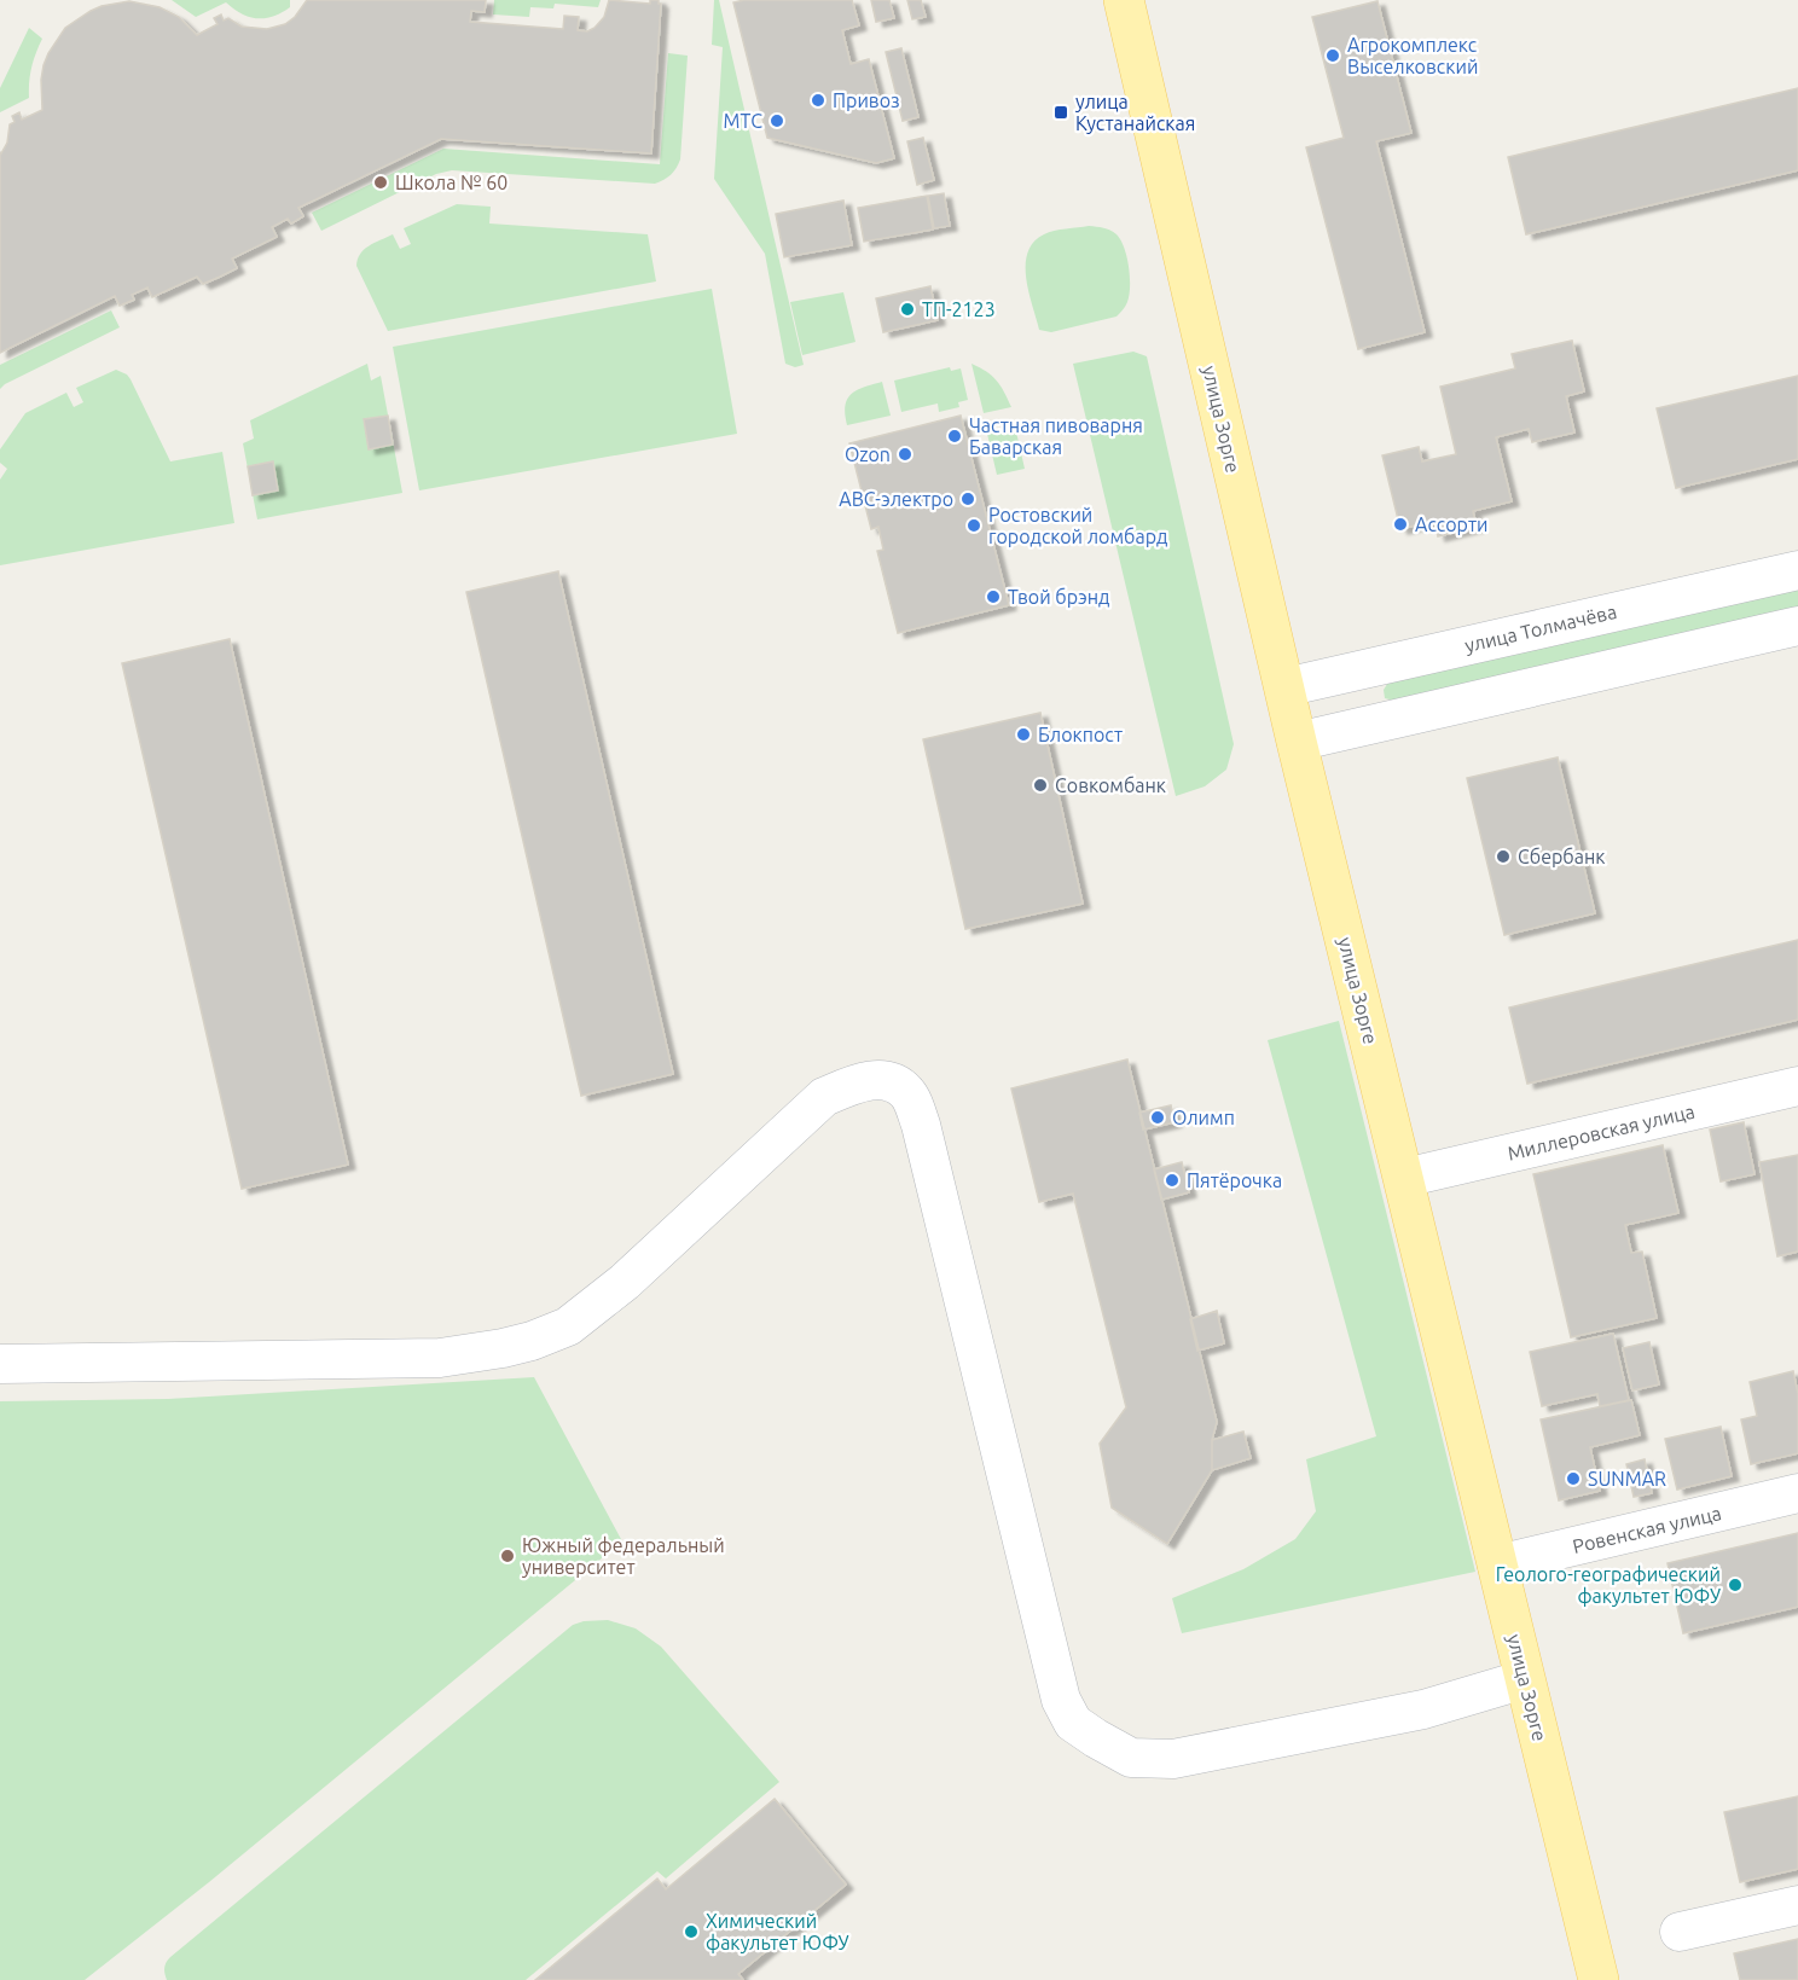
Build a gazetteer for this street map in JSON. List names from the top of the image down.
{
  "streets": {
    "main road": ["улица Зорге"],
    "street": ["улица Толмачёва", "Миллеровская улица", "Ровенская улица"]
  },
  "crossings": [
    ["улица Зорге", "улица Толмачёва"],
    ["улица Зорге", "Миллеровская улица"],
    ["улица Зорге", "Ровенская улица"]
  ],
  "places": {
    "other": [
      "Агрокомплекс Выселковский",
      "Привоз",
      "МТС",
      "Школа № 60",
      "ТП-2123",
      "Частная пивоварня Баварская",
      "Ozon",
      "АВС-электро",
      "Ассорти",
      "Ростовский городской ломбард",
      "Твой брэнд",
      "Блокпост",
      "Совкомбанк",
      "Сбербанк",
      "Олимп",
      "Пятёрочка",
      "SUNMAR",
      "Южный федеральный университет",
      "Геолого-географический факультет ЮФУ",
      "Химический факультет ЮФУ"
    ],
    "transit": ["улица Кустанайская"]
  }
}
